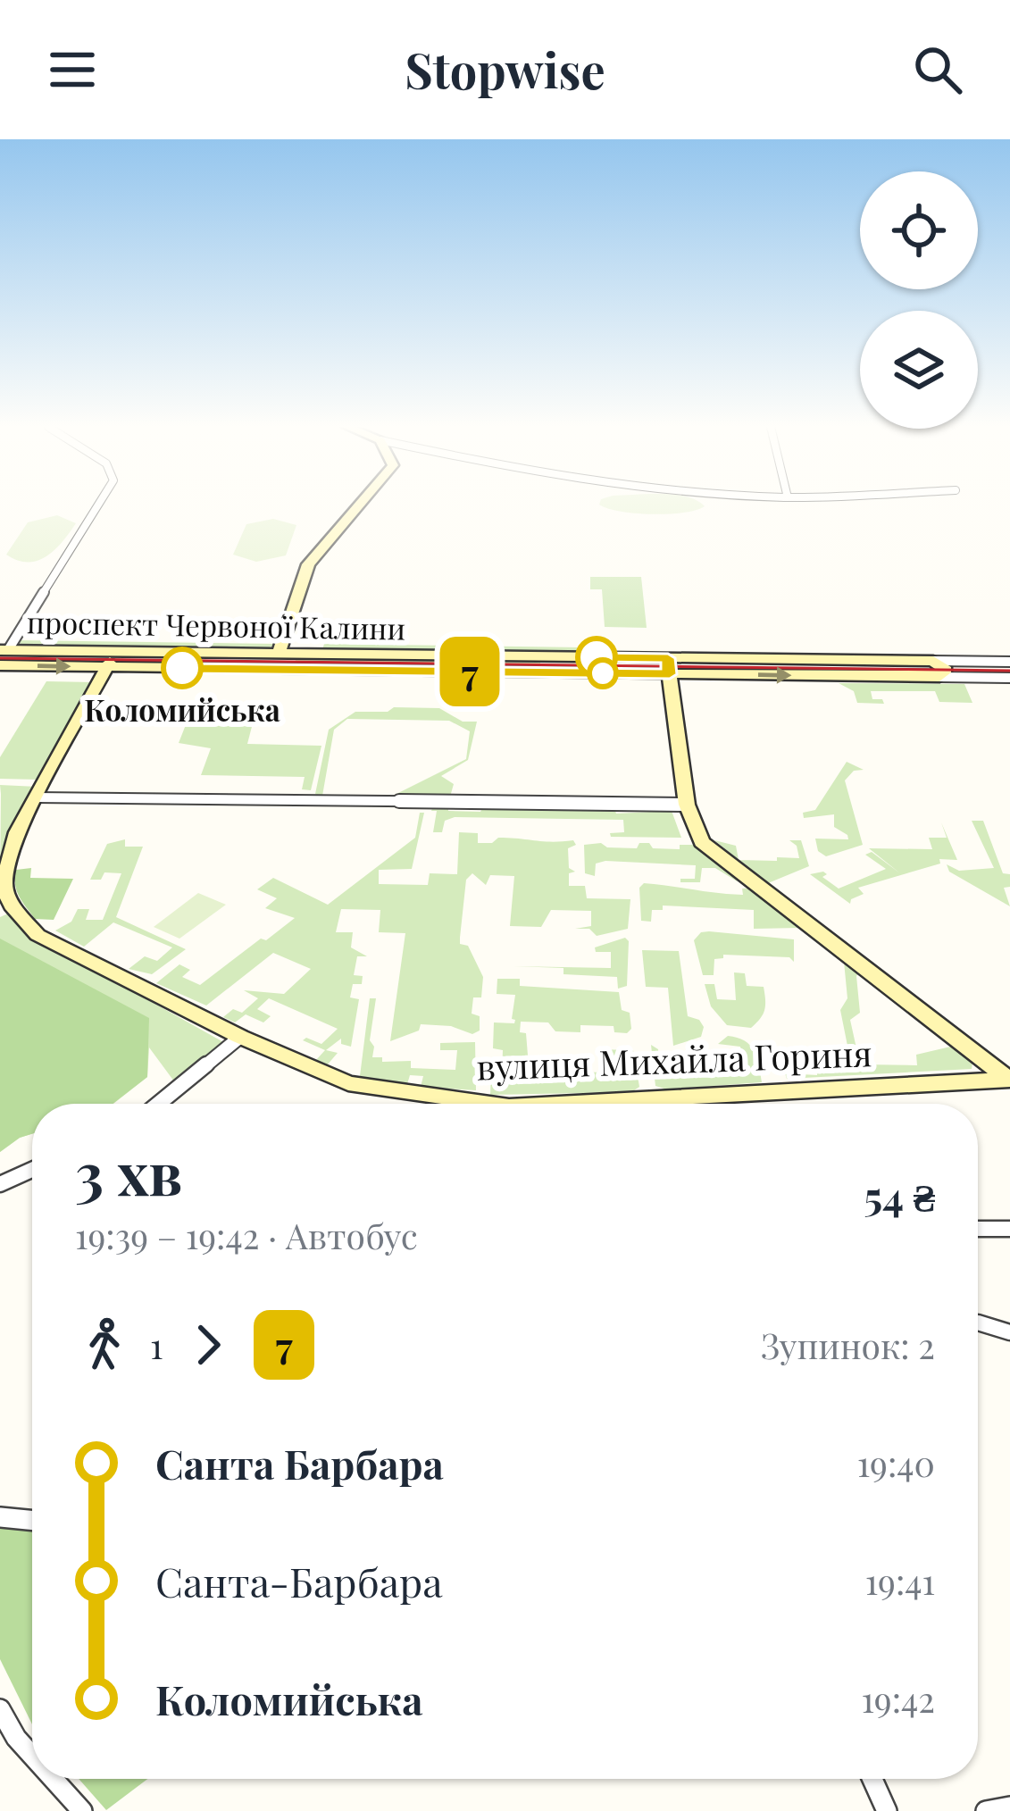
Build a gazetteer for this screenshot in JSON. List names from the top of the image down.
{
  "streets": {
    "main road": ["проспект Червоної Калини", "вулиця Михайла Гориня"]
  },
  "crossings": [
    ["проспект Червоної Калини", "вулиця Михайла Гориня"]
  ],
  "places": ["Коломийська"],
  "lines": ["bus line 7"],
  "page": {
    "header": "Stopwise",
    "on_map": "7",
    "heading": ["3 хв", "19:39 – 19:42 · Автобус", "54 ₴"],
    "legs": ["1", "7", "Зупинок: 2"],
    "list": [
      {
        "name": "Санта Барбара",
        "value": "19:40"
      },
      {
        "name": "Санта-Барбара",
        "value": "19:41"
      },
      {
        "name": "Коломийська",
        "value": "19:42"
      }
    ]
  }
}
